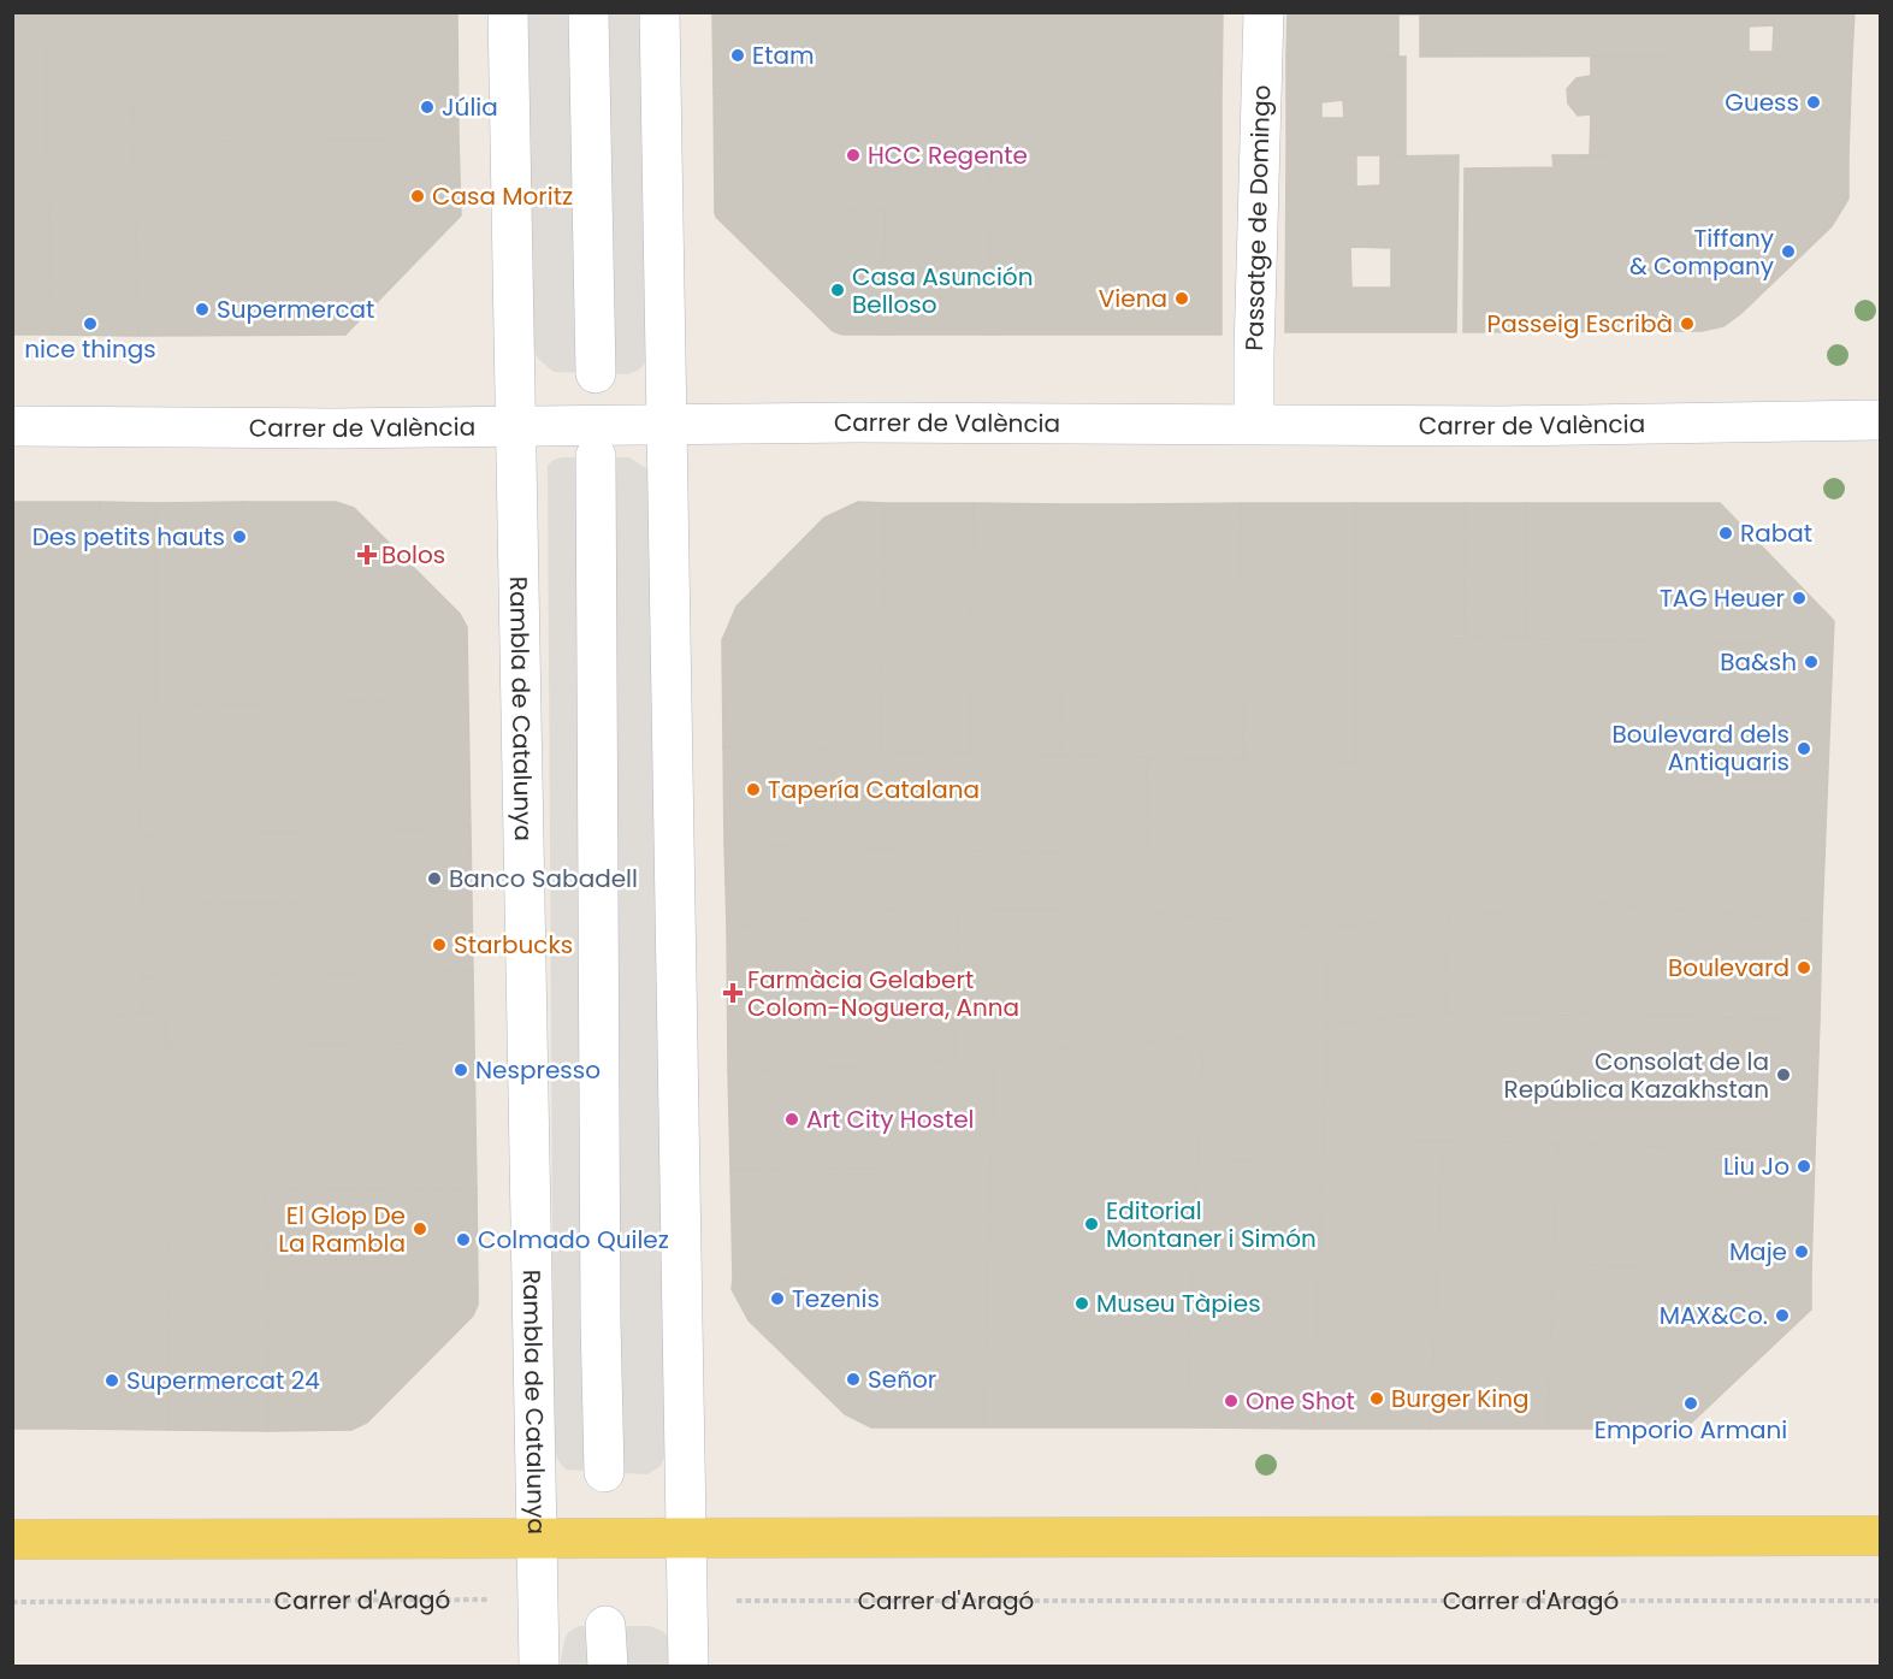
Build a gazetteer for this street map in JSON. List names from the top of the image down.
{
  "streets": {
    "street": ["Passatge de Domingo", "Carrer de València", "Rambla de Catalunya"],
    "path": ["Carrer d'Aragó"]
  },
  "crossings": [
    ["Passatge de Domingo", "Carrer de València"],
    ["Carrer de València", "Rambla de Catalunya"],
    ["Rambla de Catalunya", "Carrer d'Aragó"]
  ],
  "places": {
    "other": [
      "Etam",
      "Guess",
      "Júlia",
      "HCC Regente",
      "Casa Moritz",
      "Tiffany & Company",
      "Casa Asunción Belloso",
      "Viena",
      "Supermercat",
      "nice things",
      "Passeig Escribà",
      "Rabat",
      "Des petits hauts",
      "TAG Heuer",
      "Ba&sh",
      "Boulevard dels Antiquaris",
      "Tapería Catalana",
      "Banco Sabadell",
      "Starbucks",
      "Boulevard",
      "Nespresso",
      "Consolat de la República Kazakhstan",
      "Art City Hostel",
      "Liu Jo",
      "Editorial Montaner i Simón",
      "El Glop De La Rambla",
      "Colmado Quilez",
      "Maje",
      "Tezenis",
      "Museu Tàpies",
      "MAX&Co.",
      "Señor",
      "Supermercat 24",
      "Burger King",
      "One Shot",
      "Emporio Armani"
    ],
    "health": ["Bolos", "Farmàcia Gelabert Colom-Noguera, Anna"]
  }
}
